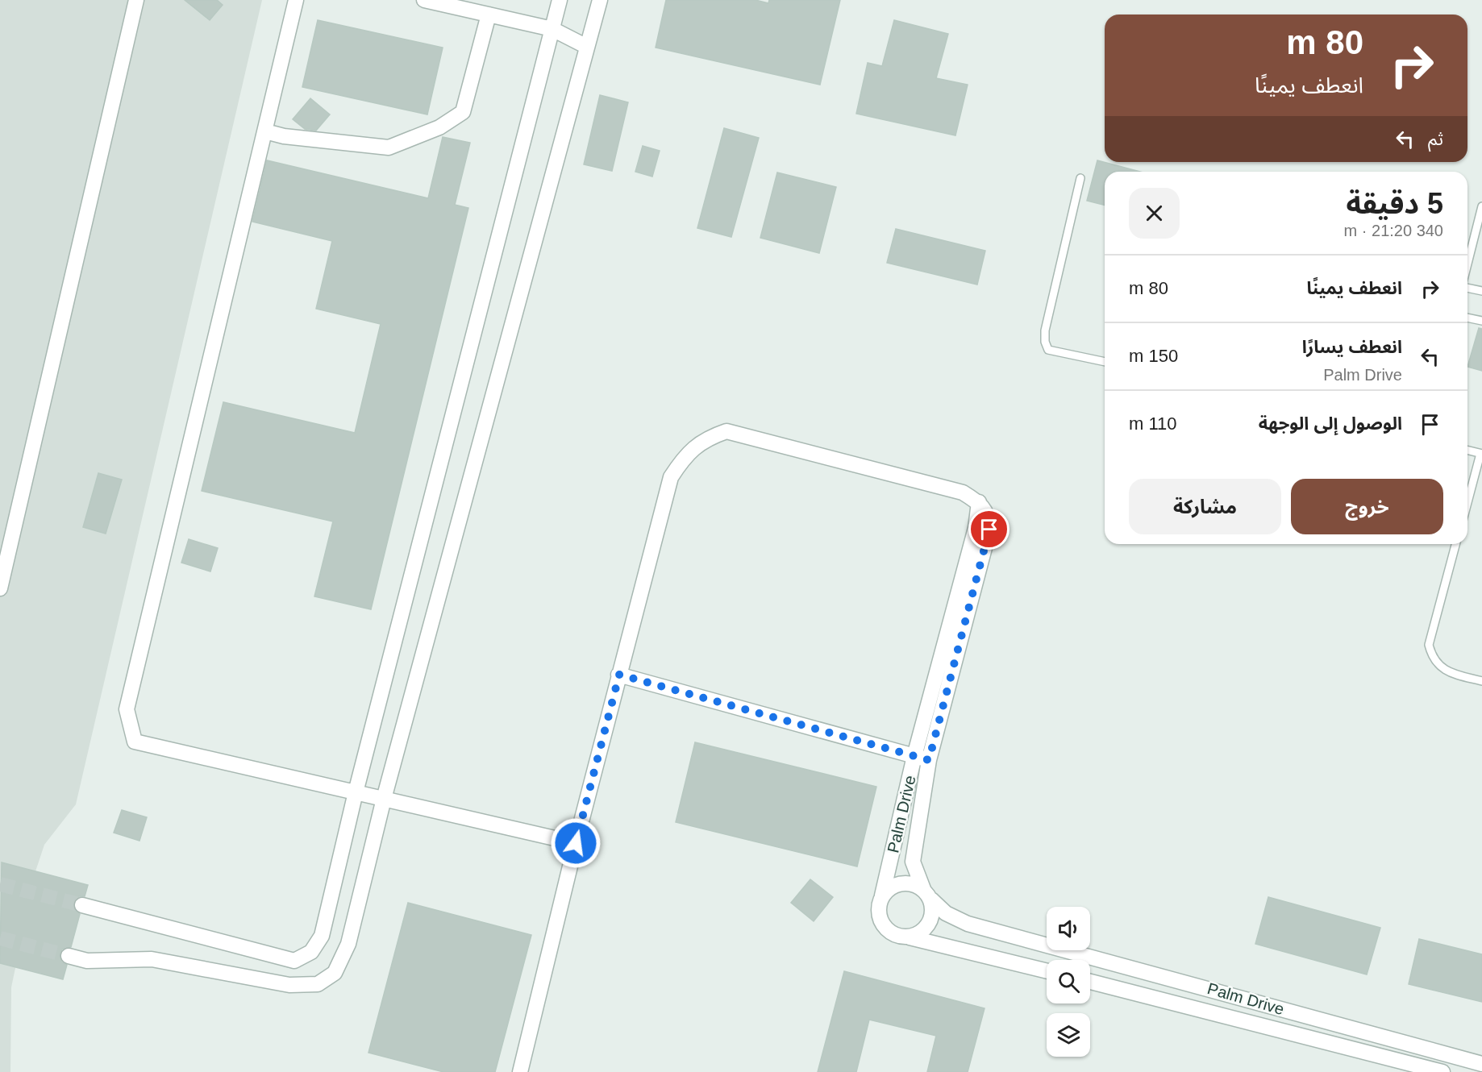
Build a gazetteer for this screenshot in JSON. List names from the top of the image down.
{
  "streets": {
    "street": ["Palm Drive"]
  },
  "page": {
    "turn": ["80 m", "انعطف يمينًا"],
    "then": "ثم",
    "heading": ["5 دقيقة", "340 m · 21:20"],
    "list": [
      {
        "name": "انعطف يمينًا",
        "value": "80 m"
      },
      {
        "name": "انعطف يسارًا",
        "note": "Palm Drive",
        "value": "150 m"
      },
      {
        "name": "الوصول إلى الوجهة",
        "value": "110 m"
      }
    ],
    "buttons": ["خروج", "مشاركة"]
  }
}
